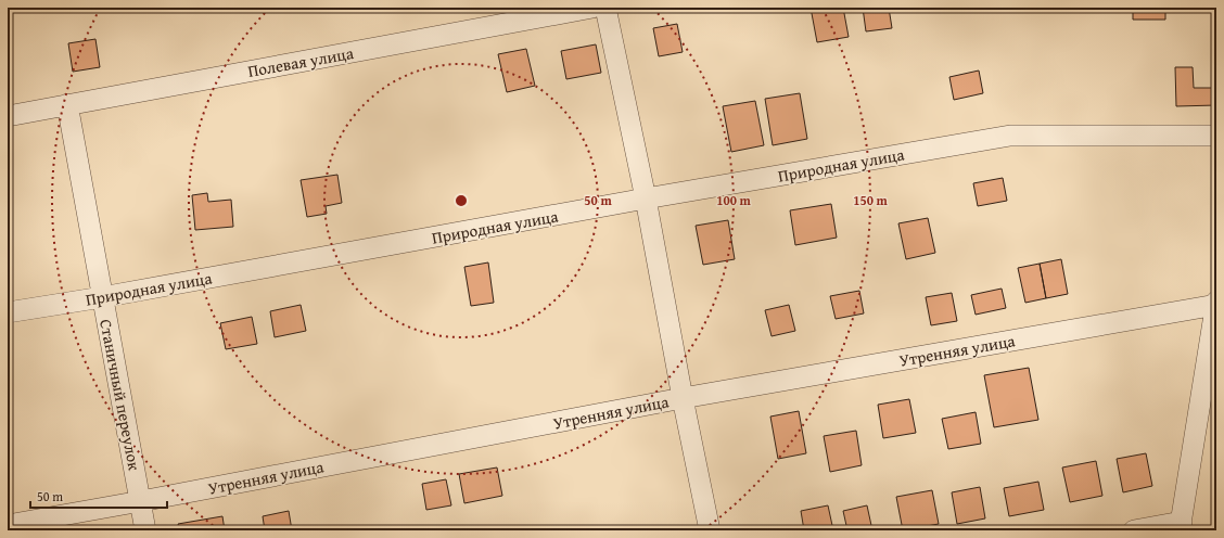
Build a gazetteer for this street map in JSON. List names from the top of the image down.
{
  "streets": {
    "street": [
      "Полевая улица",
      "Природная улица",
      "Утренняя улица",
      "Станичный переулок"
    ]
  },
  "crossings": [
    ["Полевая улица", "Станичный переулок"],
    ["Природная улица", "Станичный переулок"],
    ["Утренняя улица", "Станичный переулок"]
  ],
  "scale_bar": "50 m",
  "rings": ["50 m", "100 m", "150 m"]
}
